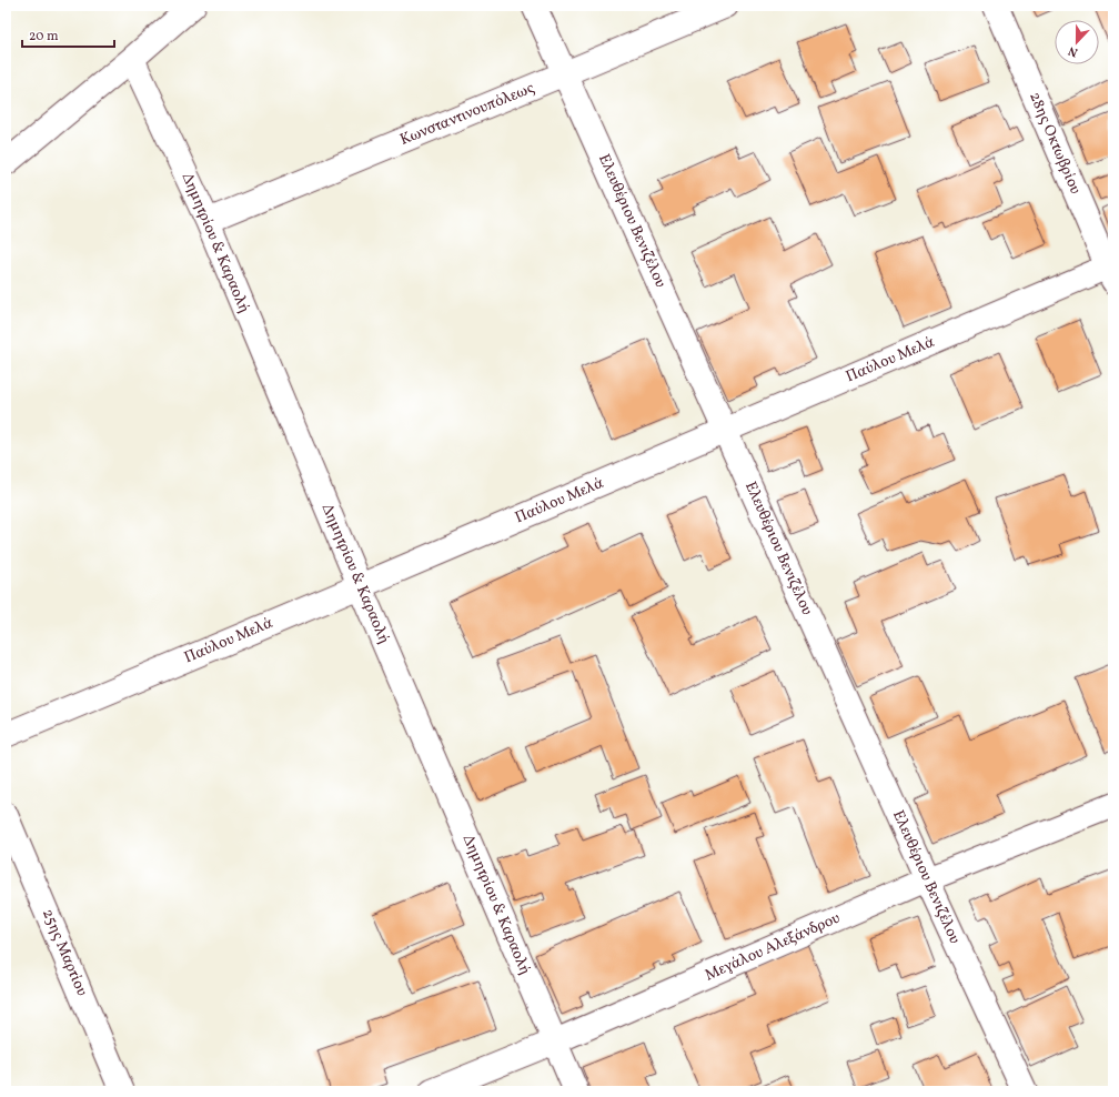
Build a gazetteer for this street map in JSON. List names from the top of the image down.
{
  "streets": {
    "street": [
      "Κωνσταντινουπόλεως",
      "28ης Οκτωβρίου",
      "Ελευθέριου Βενιζέλου",
      "Δημητρίου & Καραολή",
      "Παύλου Μελά",
      "Μεγάλου Αλεξάνδρου",
      "25ης Μαρτίου"
    ]
  },
  "crossings": [
    ["Κωνσταντινουπόλεως", "Ελευθέριου Βενιζέλου"],
    ["Κωνσταντινουπόλεως", "Δημητρίου & Καραολή"],
    ["28ης Οκτωβρίου", "Παύλου Μελά"],
    ["Ελευθέριου Βενιζέλου", "Παύλου Μελά"],
    ["Ελευθέριου Βενιζέλου", "Μεγάλου Αλεξάνδρου"],
    ["Δημητρίου & Καραολή", "Παύλου Μελά"],
    ["Δημητρίου & Καραολή", "Μεγάλου Αλεξάνδρου"]
  ],
  "scale_bar": "20 m",
  "north": "bottom"
}
